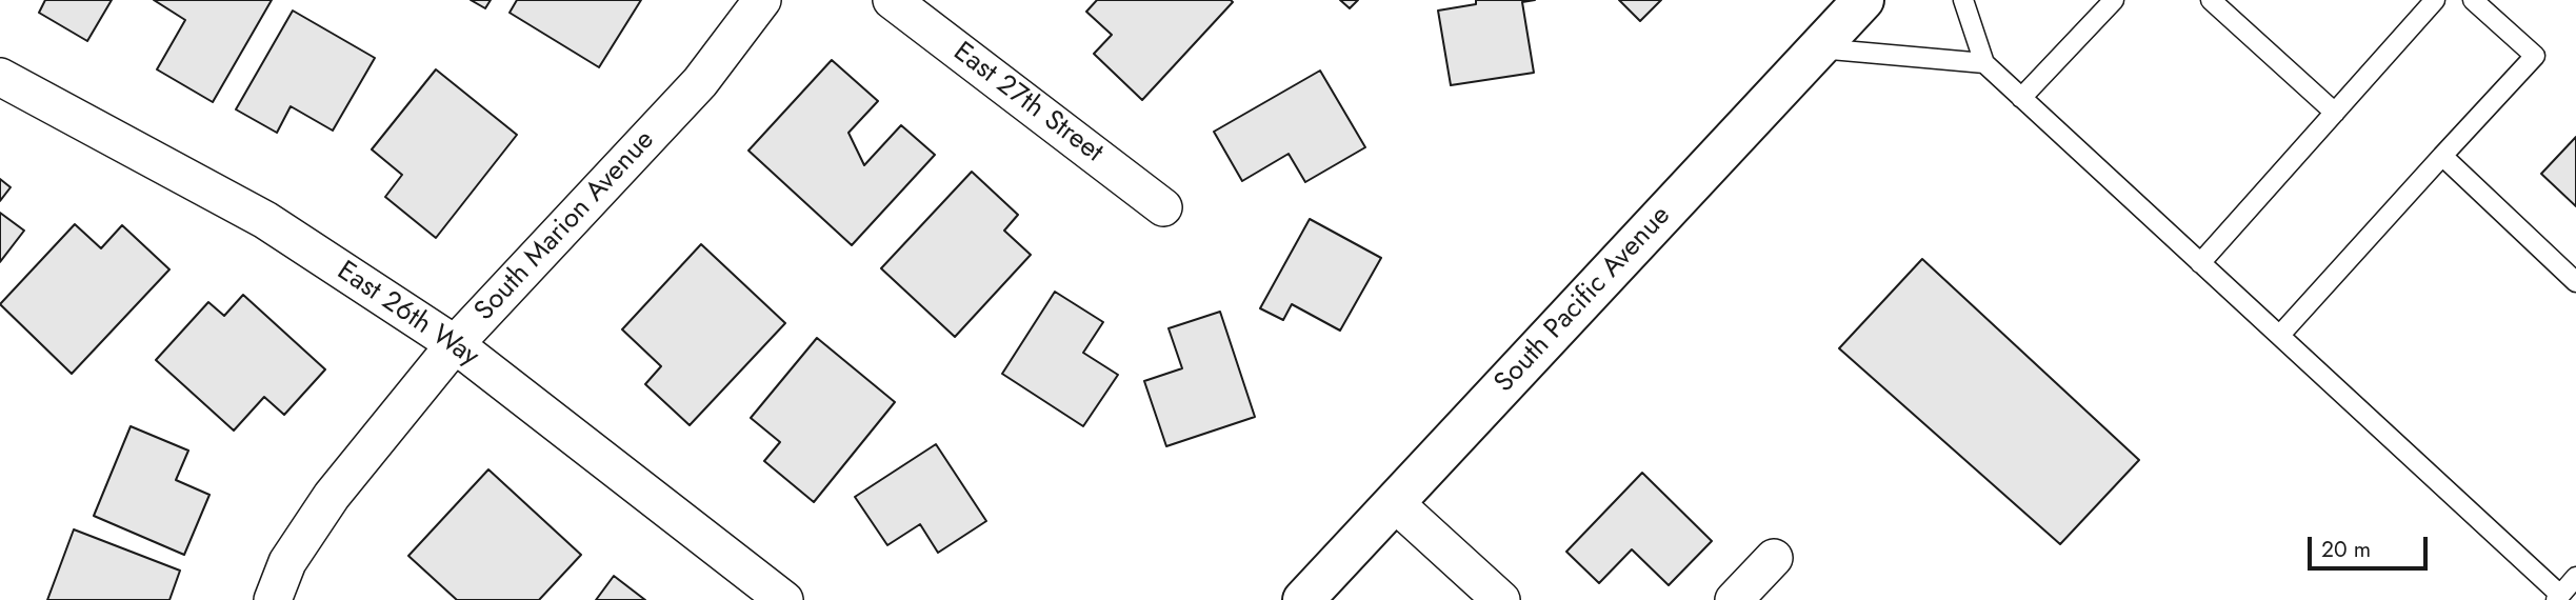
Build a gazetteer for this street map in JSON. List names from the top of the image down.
{
  "streets": {
    "main road": ["South Pacific Avenue"],
    "street": ["East 27th Street", "South Marion Avenue", "East 26th Way"]
  },
  "crossings": [
    ["South Marion Avenue", "East 26th Way"]
  ],
  "scale_bar": "20 m"
}
